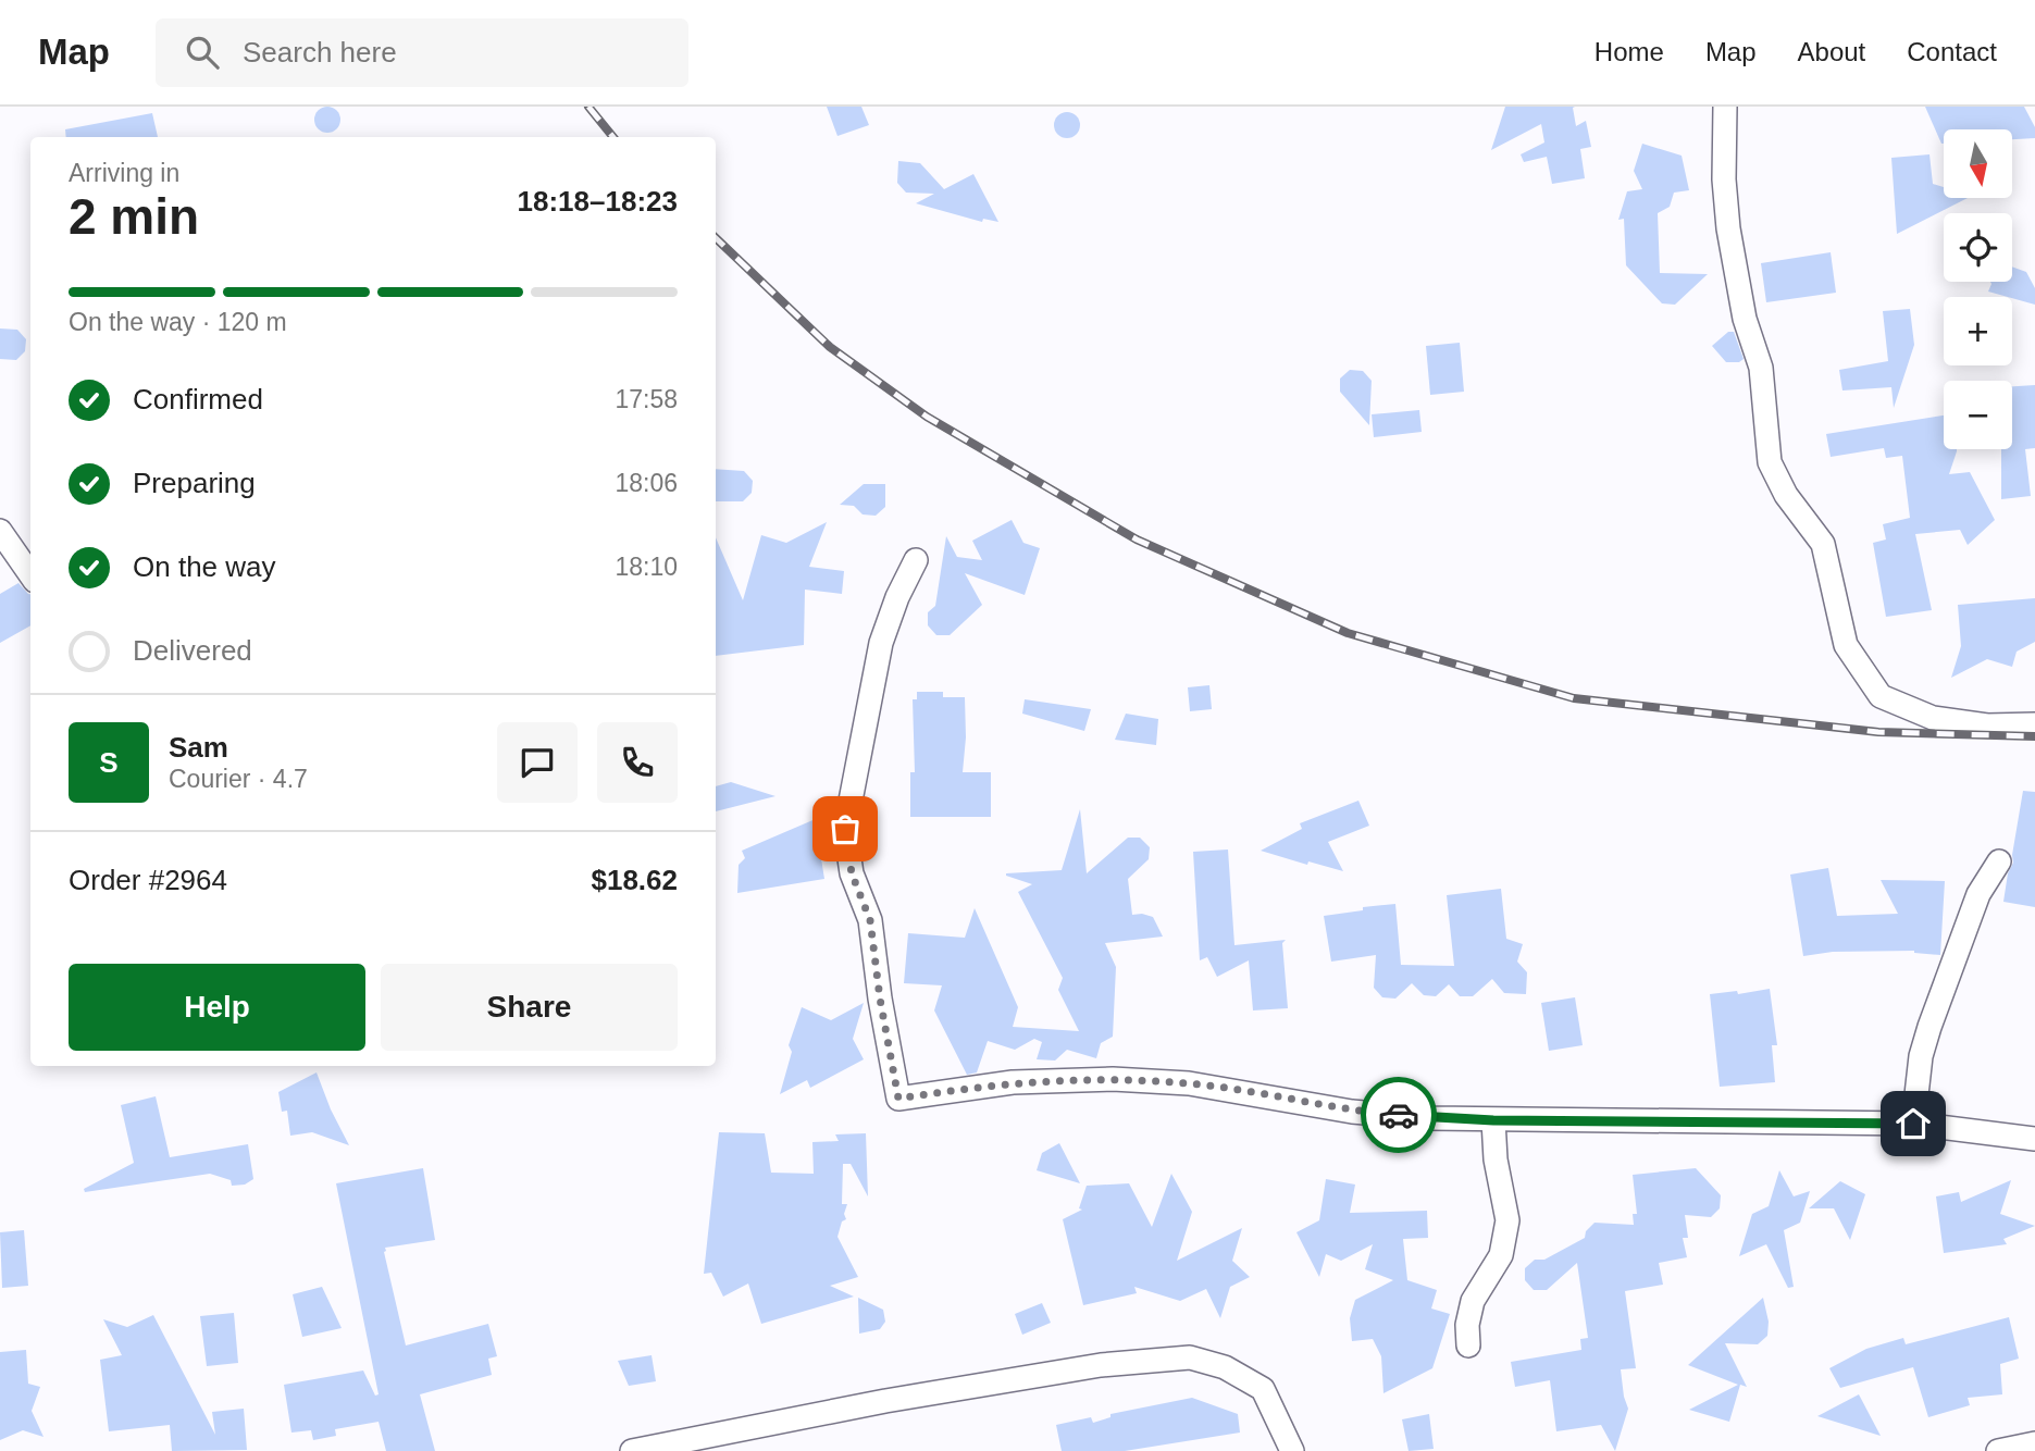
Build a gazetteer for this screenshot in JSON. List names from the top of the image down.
{
  "north": "bottom",
  "page": {
    "header": "Map",
    "search": "Search here",
    "nav": [
      "Home",
      "Map",
      "About",
      "Contact"
    ],
    "map_buttons": ["+", "−"],
    "heading": ["2 min", "Arriving in", "18:18–18:23"],
    "panel": [
      "Sam",
      "Courier · 4.7",
      "Order #2964",
      "$18.62"
    ],
    "bar": "On the way · 120 m",
    "list": [
      ["Confirmed", "17:58"],
      ["Preparing", "18:06"],
      ["On the way", "18:10"],
      "Delivered"
    ],
    "round": "S",
    "buttons": ["Help", "Share"]
  }
}
